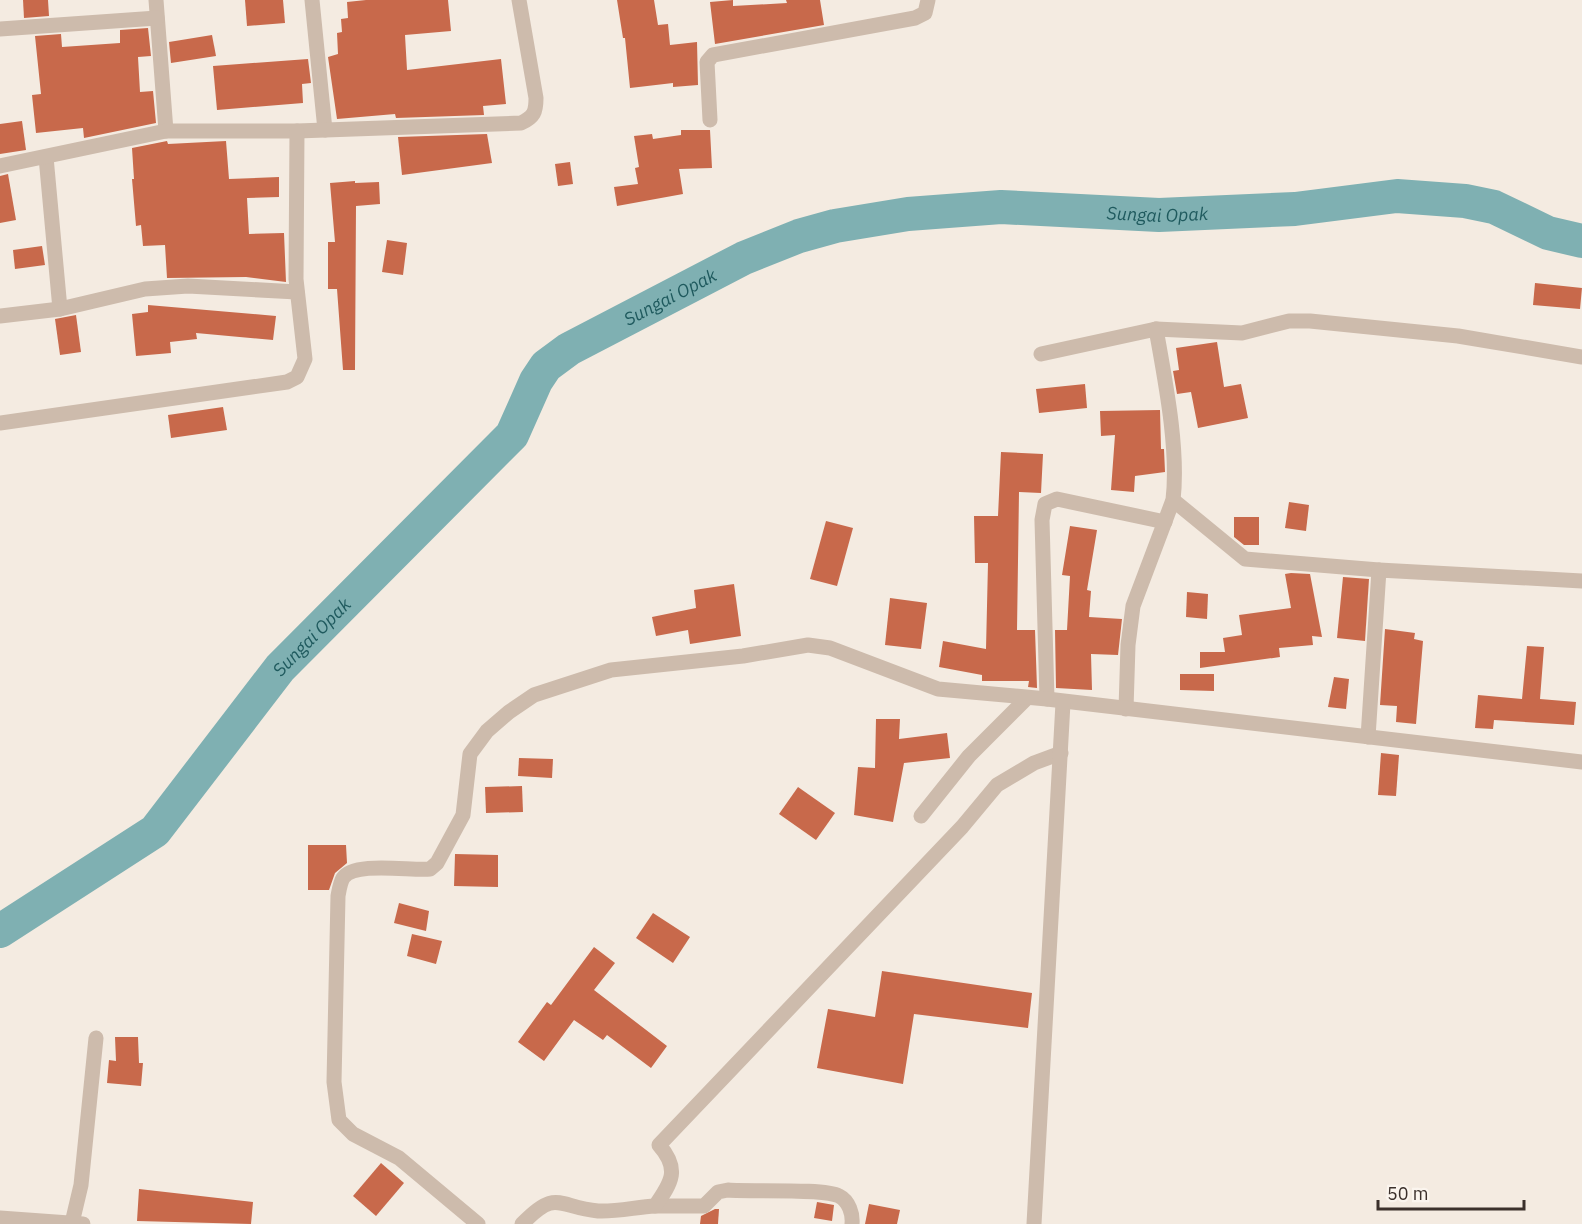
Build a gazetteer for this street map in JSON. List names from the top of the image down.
{
  "water": ["Sungai Opak"],
  "scale_bar": "50 m"
}
